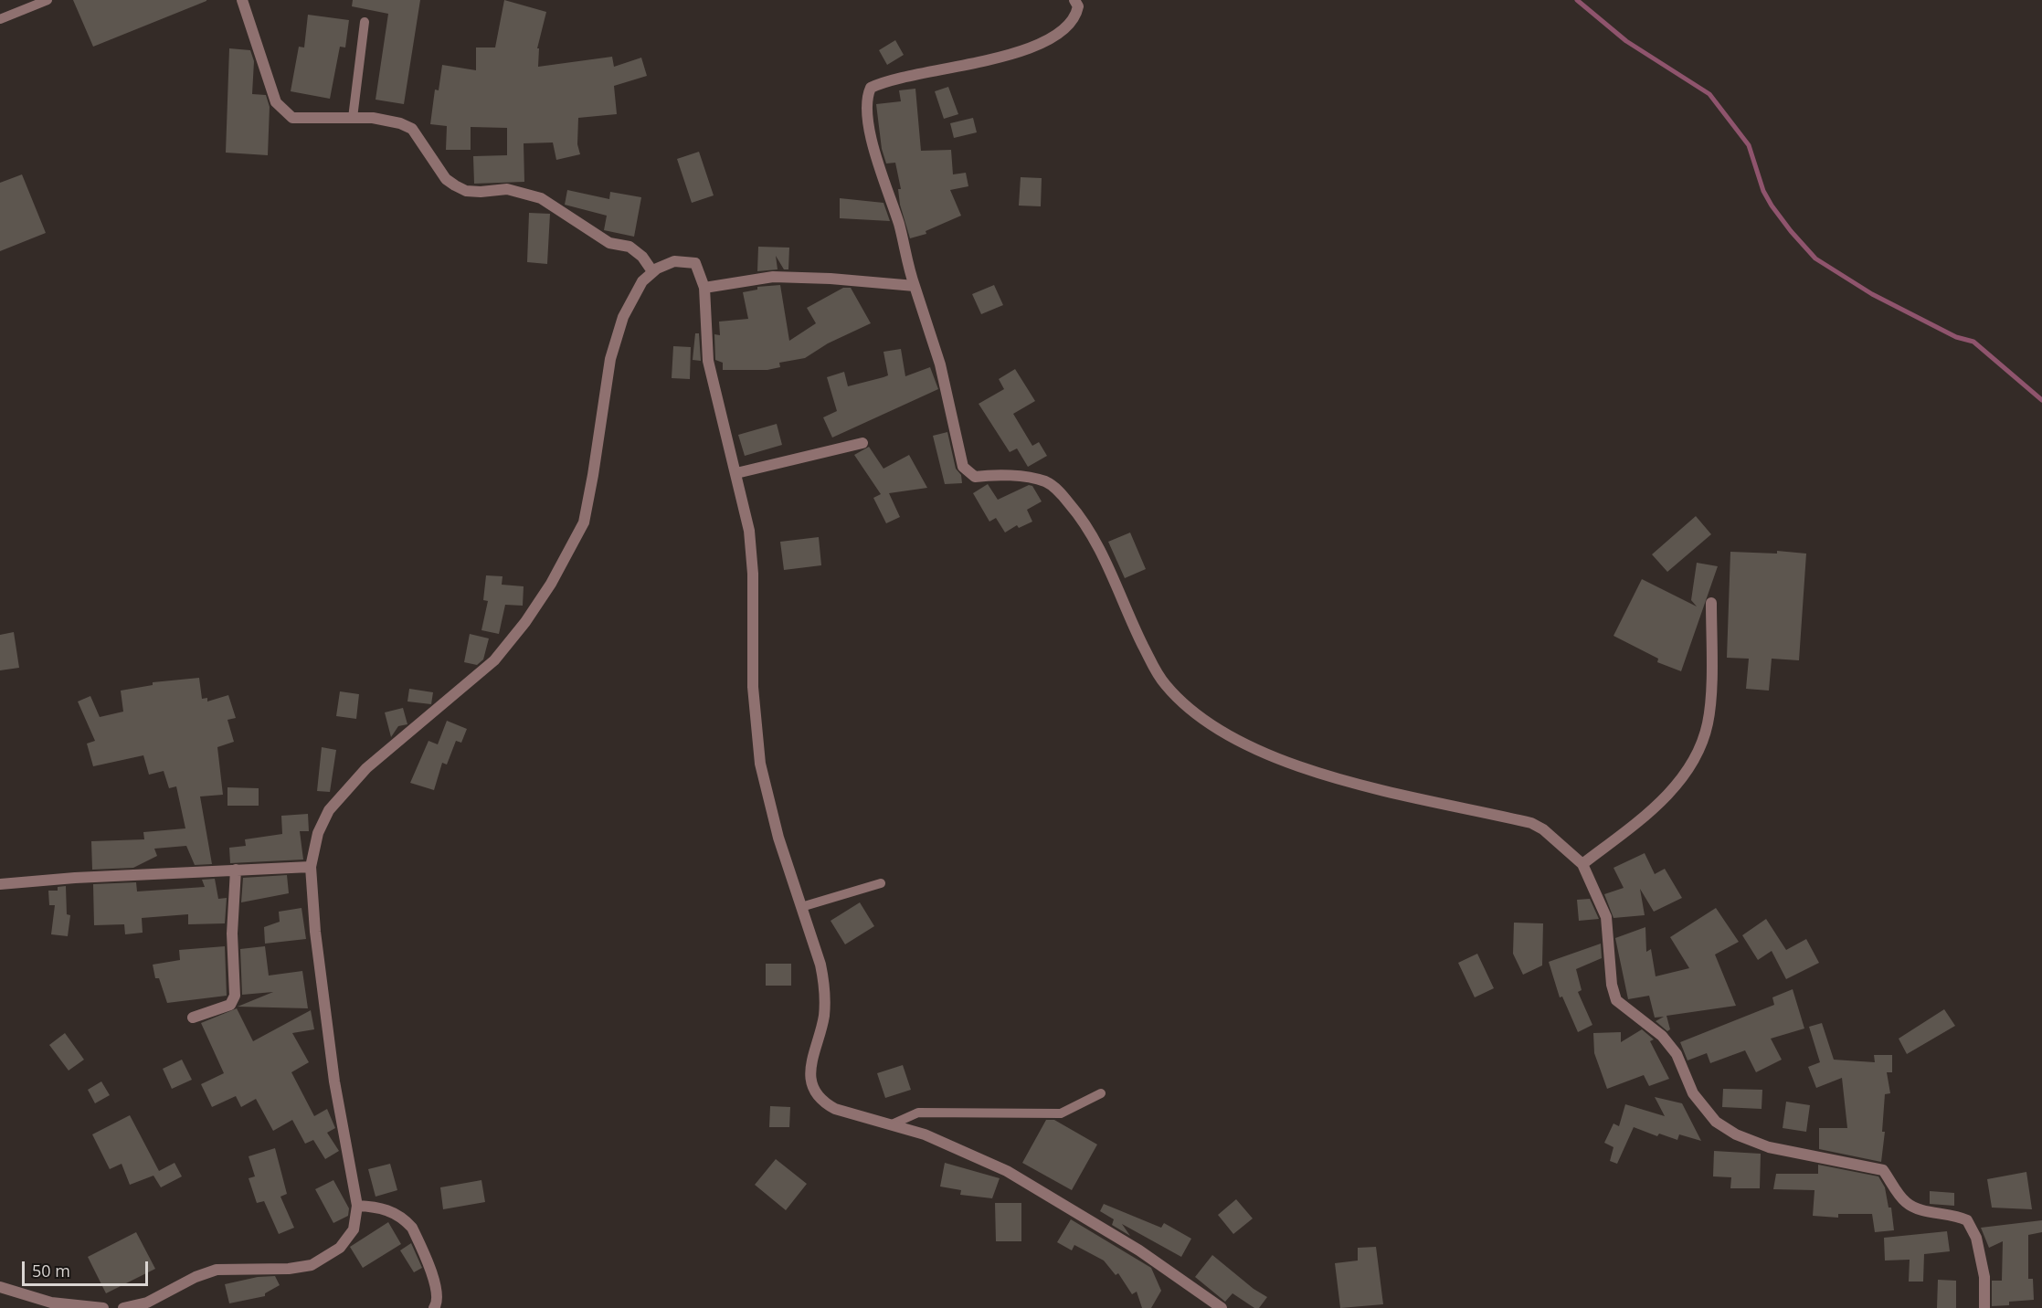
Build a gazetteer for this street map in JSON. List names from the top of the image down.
{
  "scale_bar": "50 m"
}
